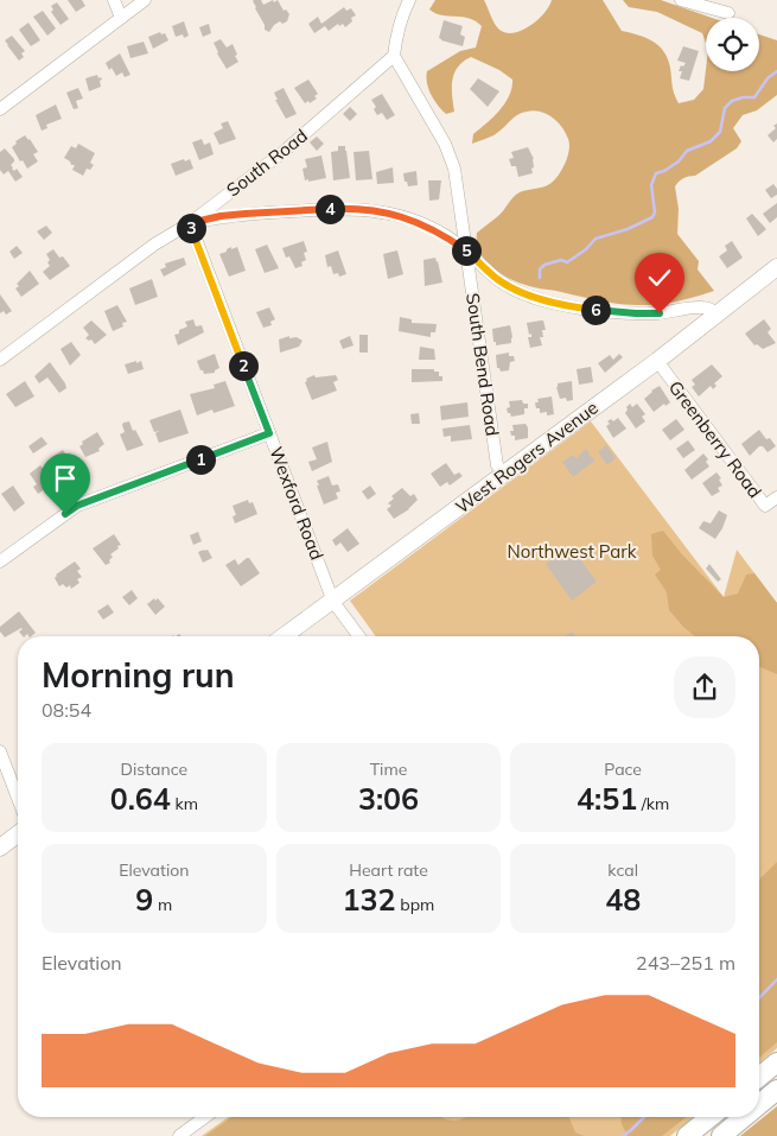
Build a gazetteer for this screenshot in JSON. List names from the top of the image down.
{
  "streets": {
    "street": [
      "South Road",
      "South Bend Road",
      "Greenberry Road",
      "West Rogers Avenue",
      "Wexford Road"
    ]
  },
  "crossings": [
    ["South Road", "South Bend Road"],
    ["South Road", "Wexford Road"],
    ["South Bend Road", "West Rogers Avenue"],
    ["Greenberry Road", "West Rogers Avenue"],
    ["West Rogers Avenue", "Wexford Road"]
  ],
  "parks": ["Northwest Park"],
  "page": {
    "pins": [
      "4",
      "3",
      "5",
      "6",
      "2",
      "1"
    ],
    "heading": ["Morning run", "08:54"],
    "stats": [
      ["Distance", "0.64 km"],
      ["Time", "3:06"],
      ["Pace", "4:51 /km"],
      ["Elevation", "9 m"],
      ["Heart rate", "132 bpm"],
      ["kcal", "48"]
    ],
    "chart": ["Elevation", "243–251 m"]
  }
}
